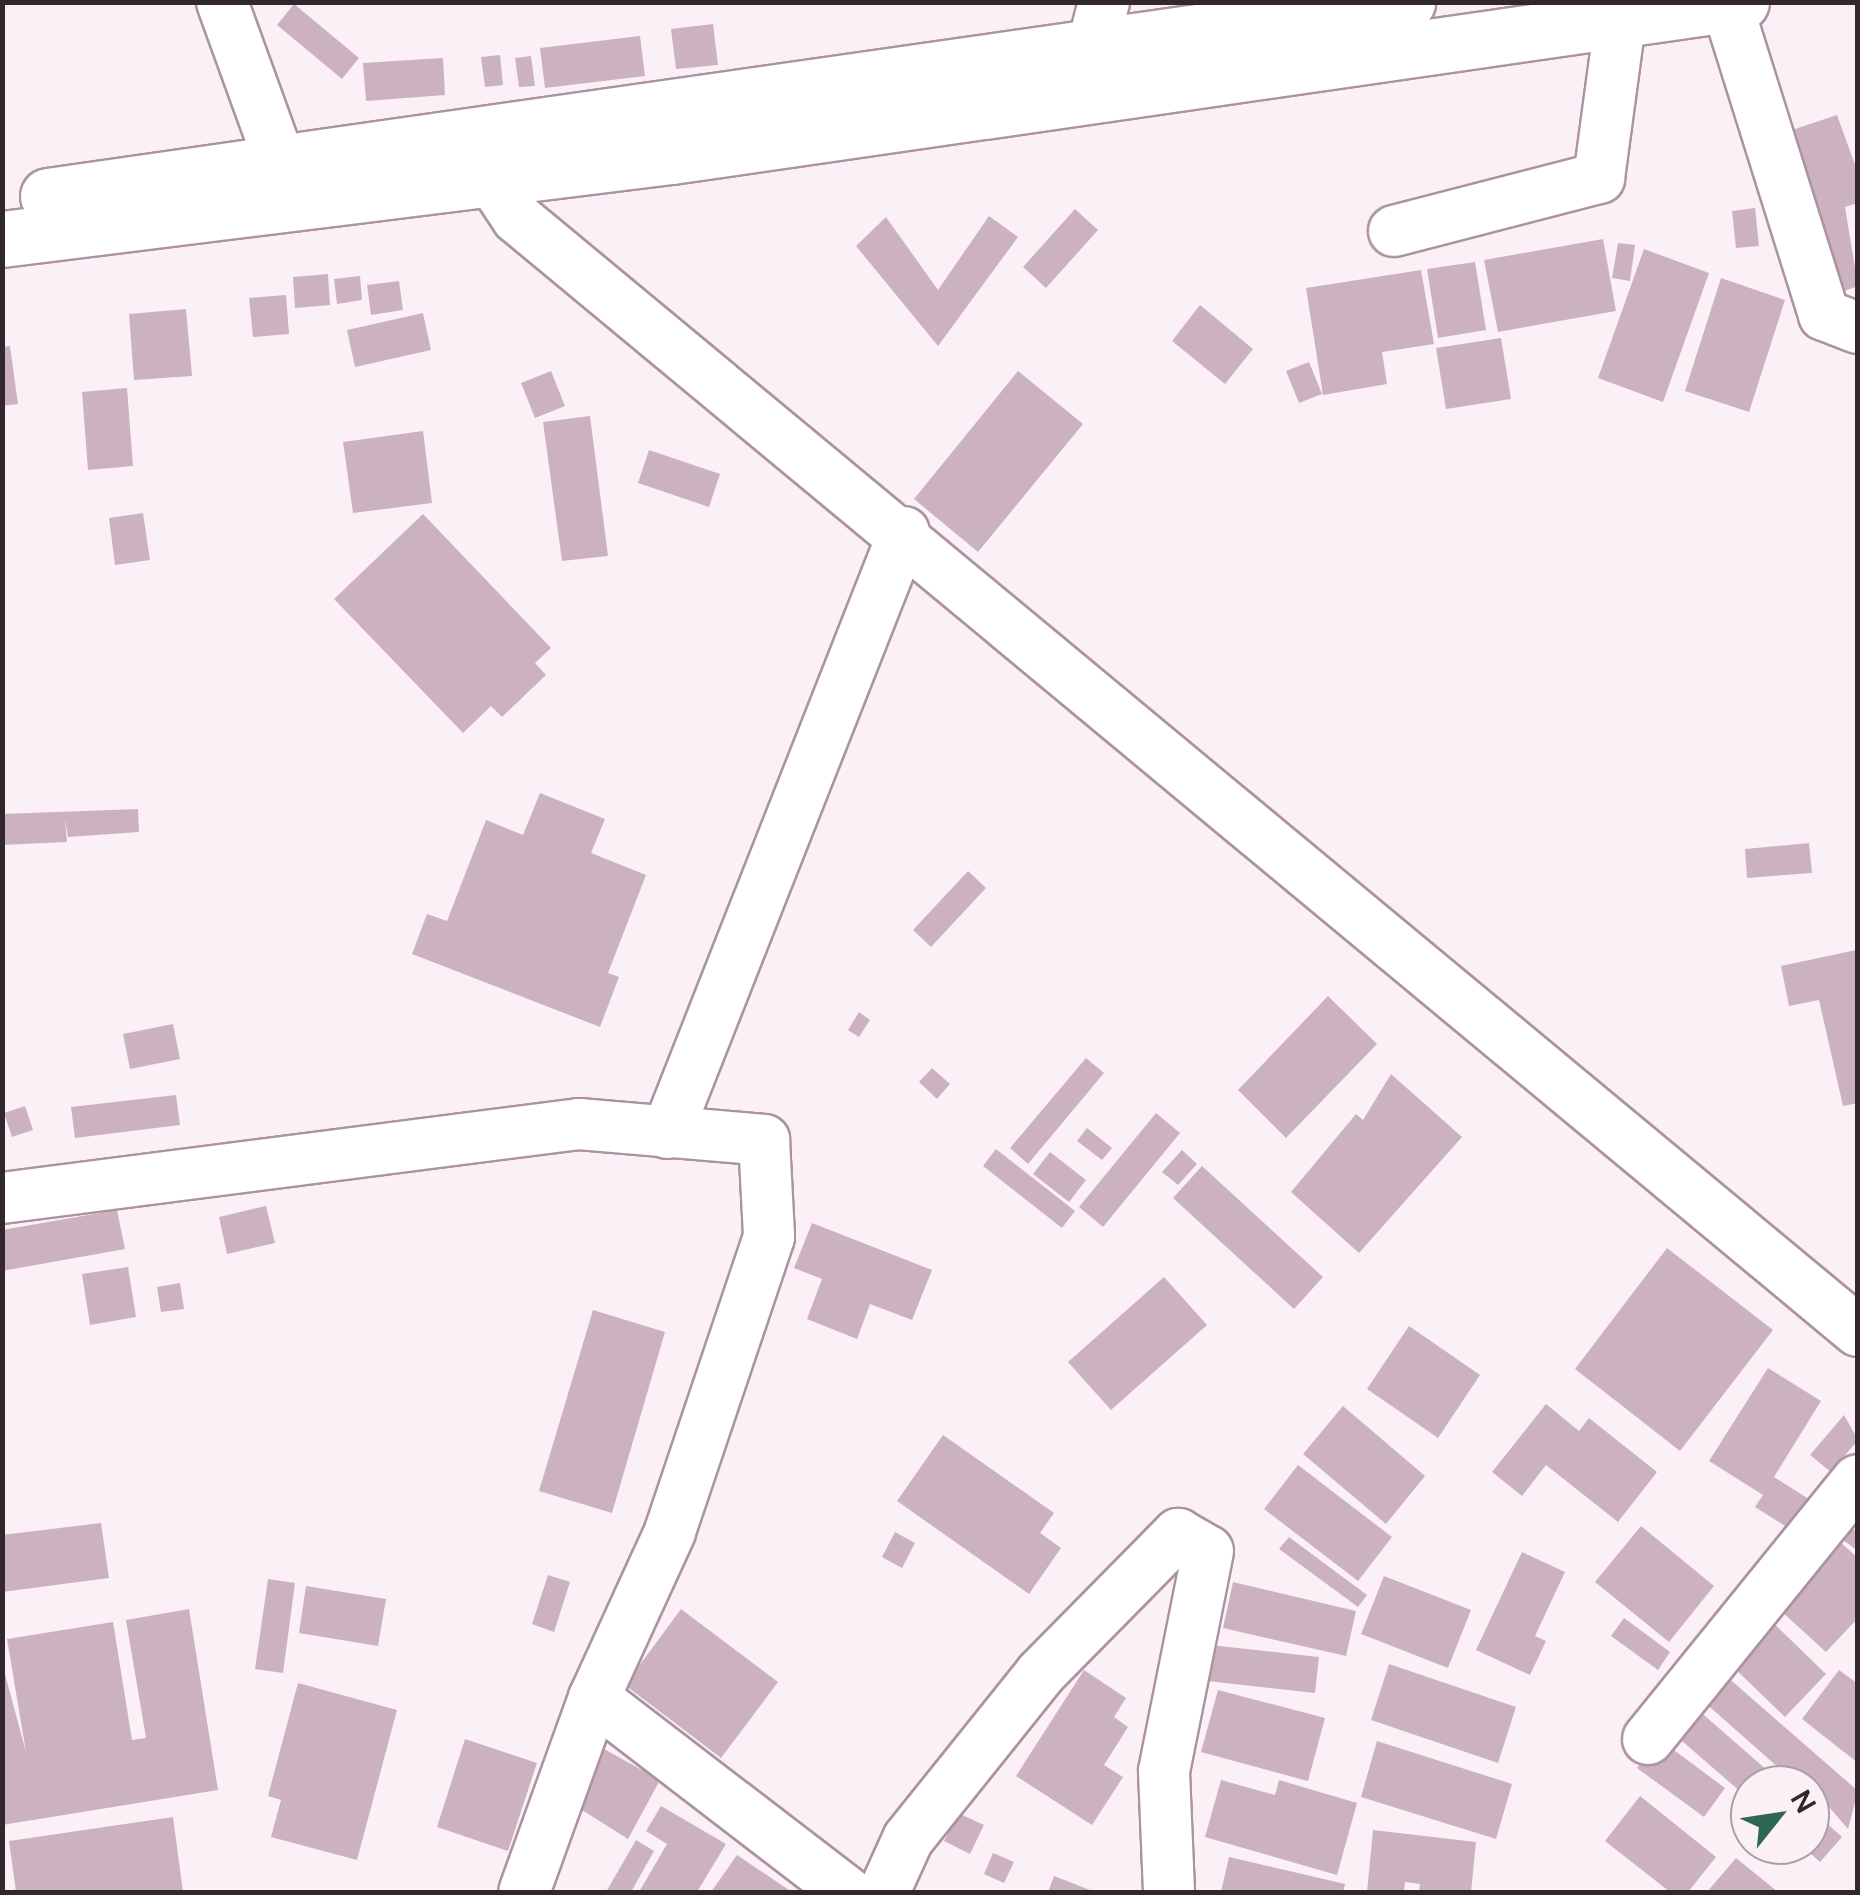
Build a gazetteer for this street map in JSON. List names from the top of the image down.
{
  "north": "top right"
}
